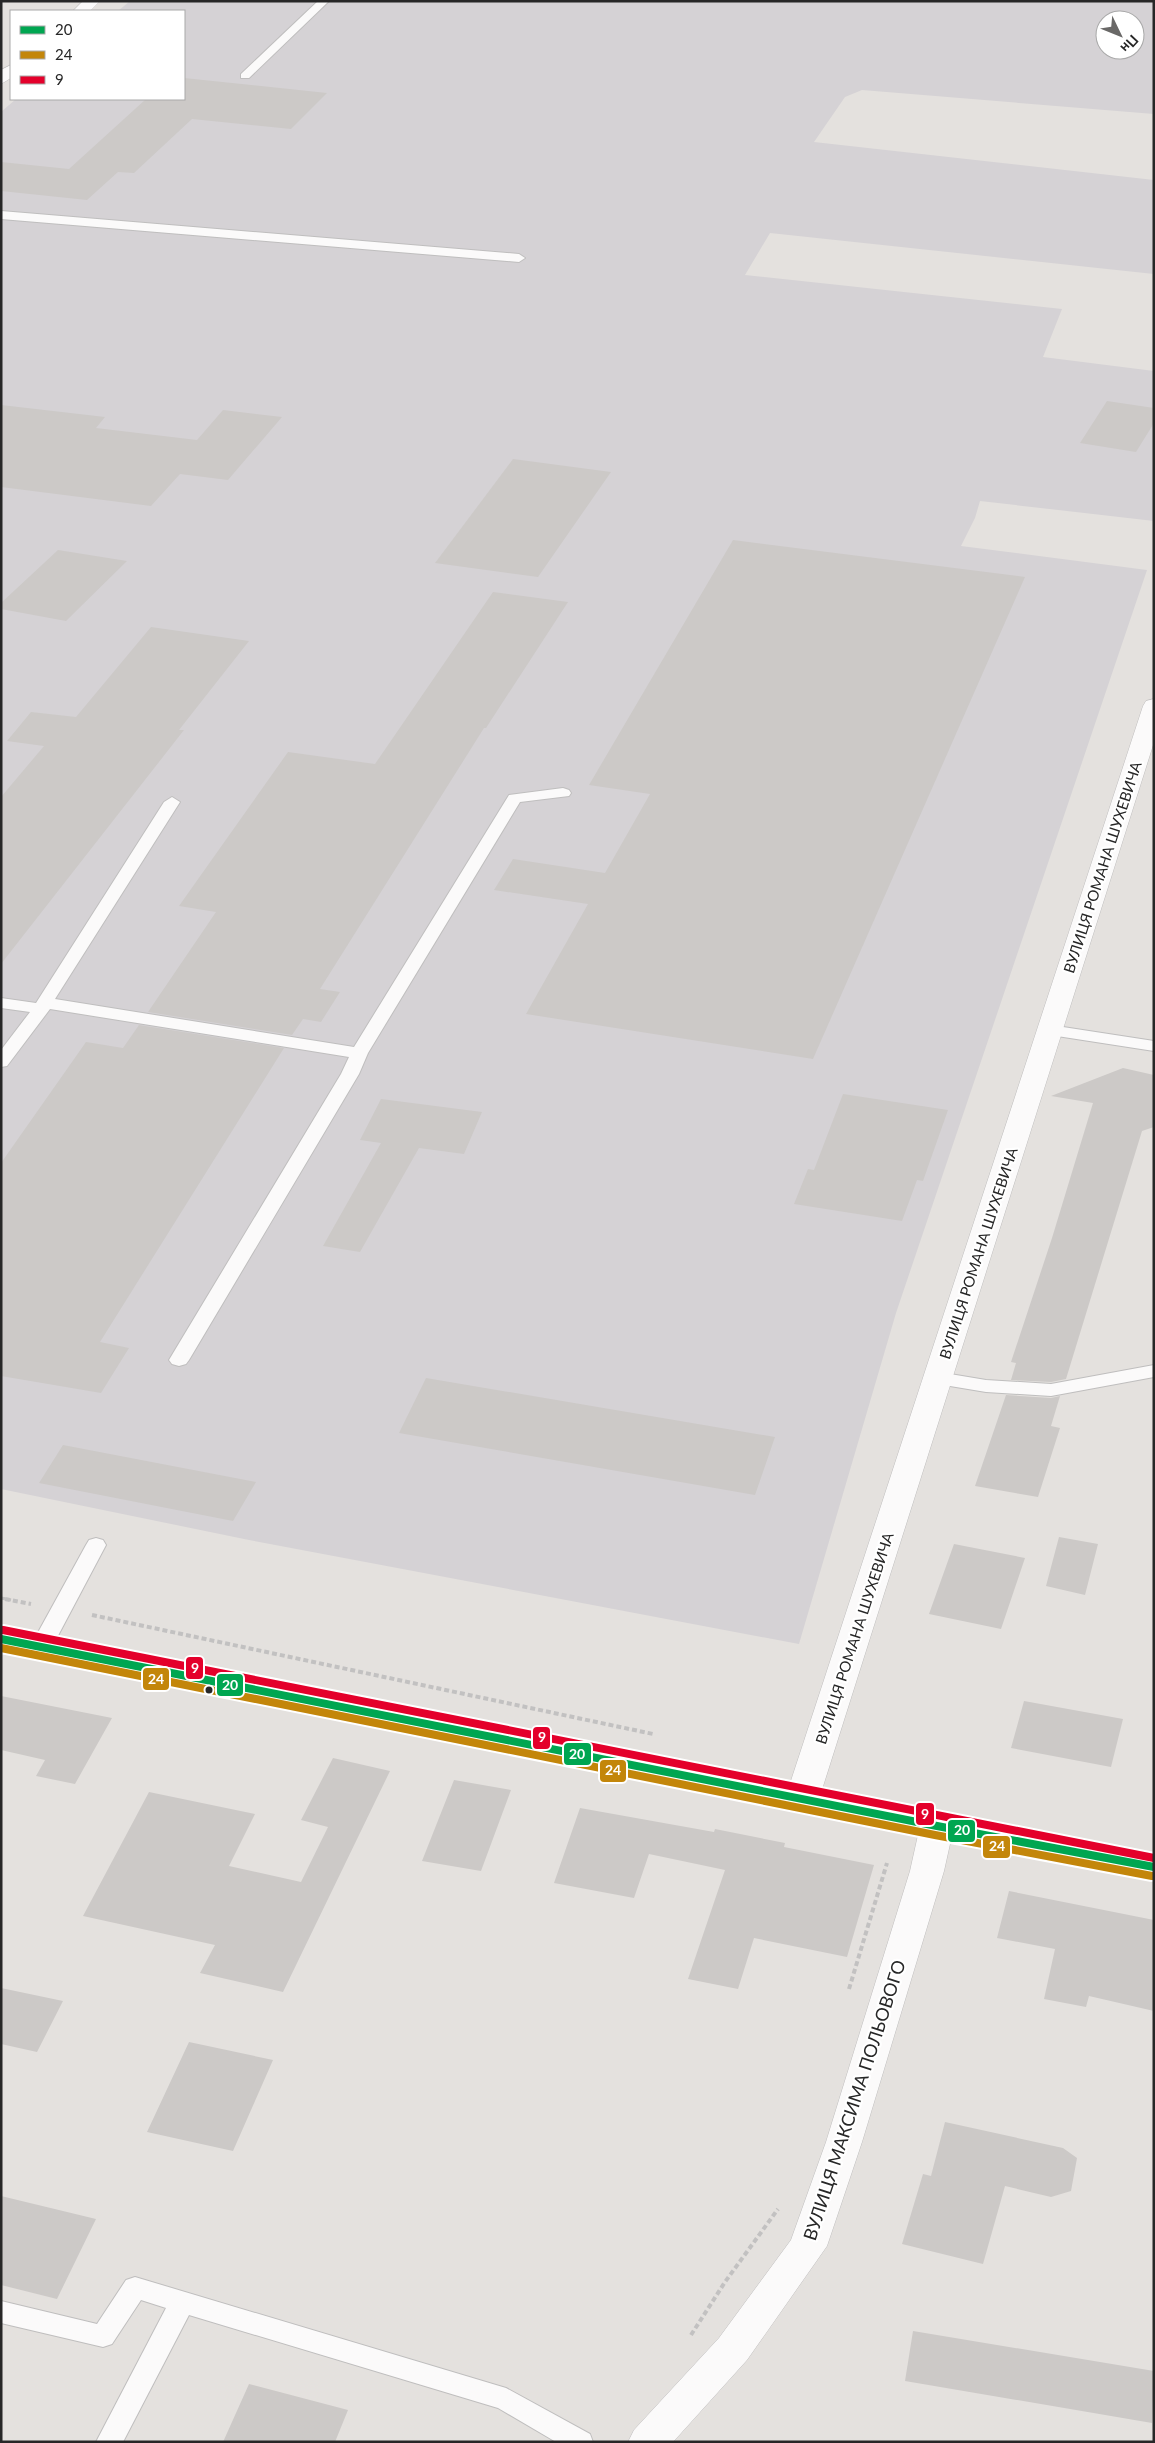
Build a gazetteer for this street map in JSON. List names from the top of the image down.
{
  "streets": {
    "street": ["ВУЛИЦЯ РОМАНА ШУХЕВИЧА", "ВУЛИЦЯ МАКСИМА ПОЛЬОВОГО"]
  },
  "lines": ["transit line 9", "transit line 20", "transit line 24"],
  "legend": ["20", "24", "9"],
  "north": "bottom right"
}
